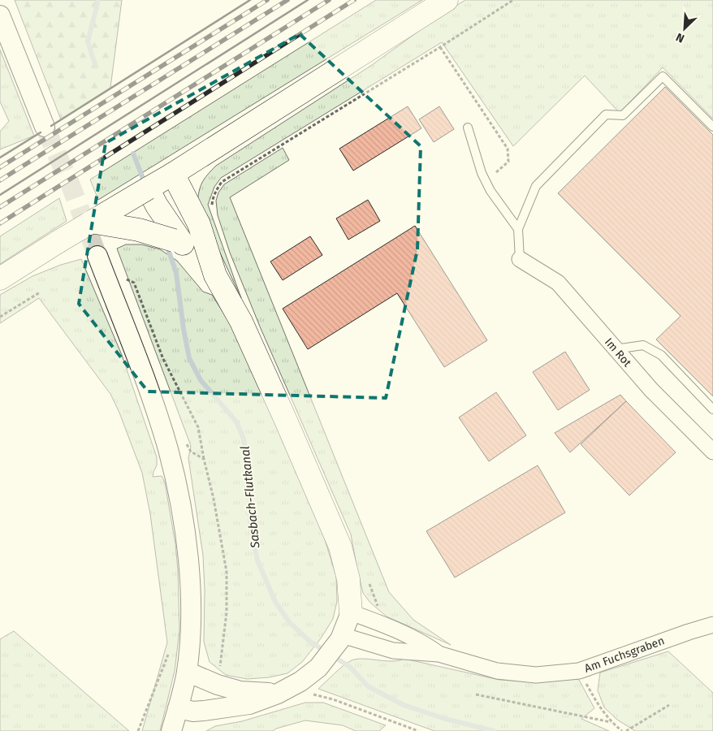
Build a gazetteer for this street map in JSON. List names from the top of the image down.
{
  "streets": {
    "street": ["Im Rot", "Am Fuchsgraben"]
  },
  "water": ["Sasbach-Flutkanal"],
  "north": "bottom left"
}
